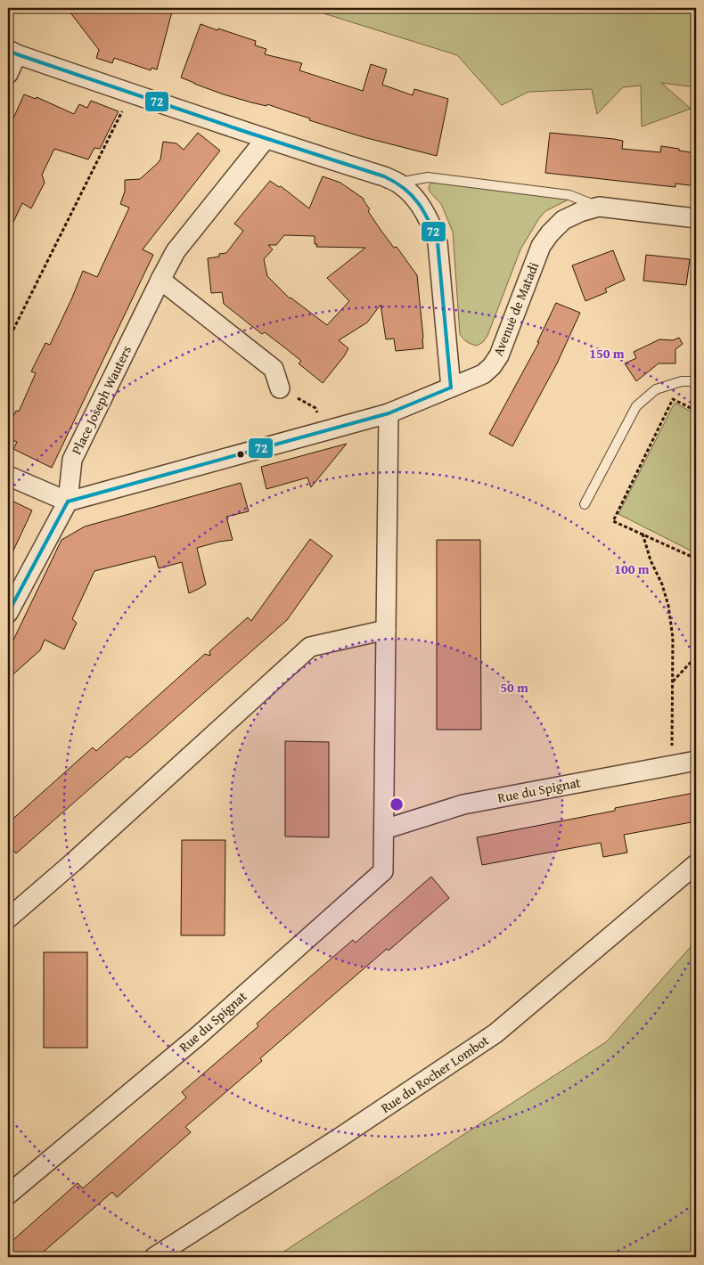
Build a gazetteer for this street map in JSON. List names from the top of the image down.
{
  "streets": {
    "street": [
      "Avenue de Matadi",
      "Place Joseph Wauters",
      "Rue du Spignat",
      "Rue du Rocher Lombot"
    ]
  },
  "lines": ["transit line 72"],
  "rings": ["150 m", "100 m", "50 m"]
}
